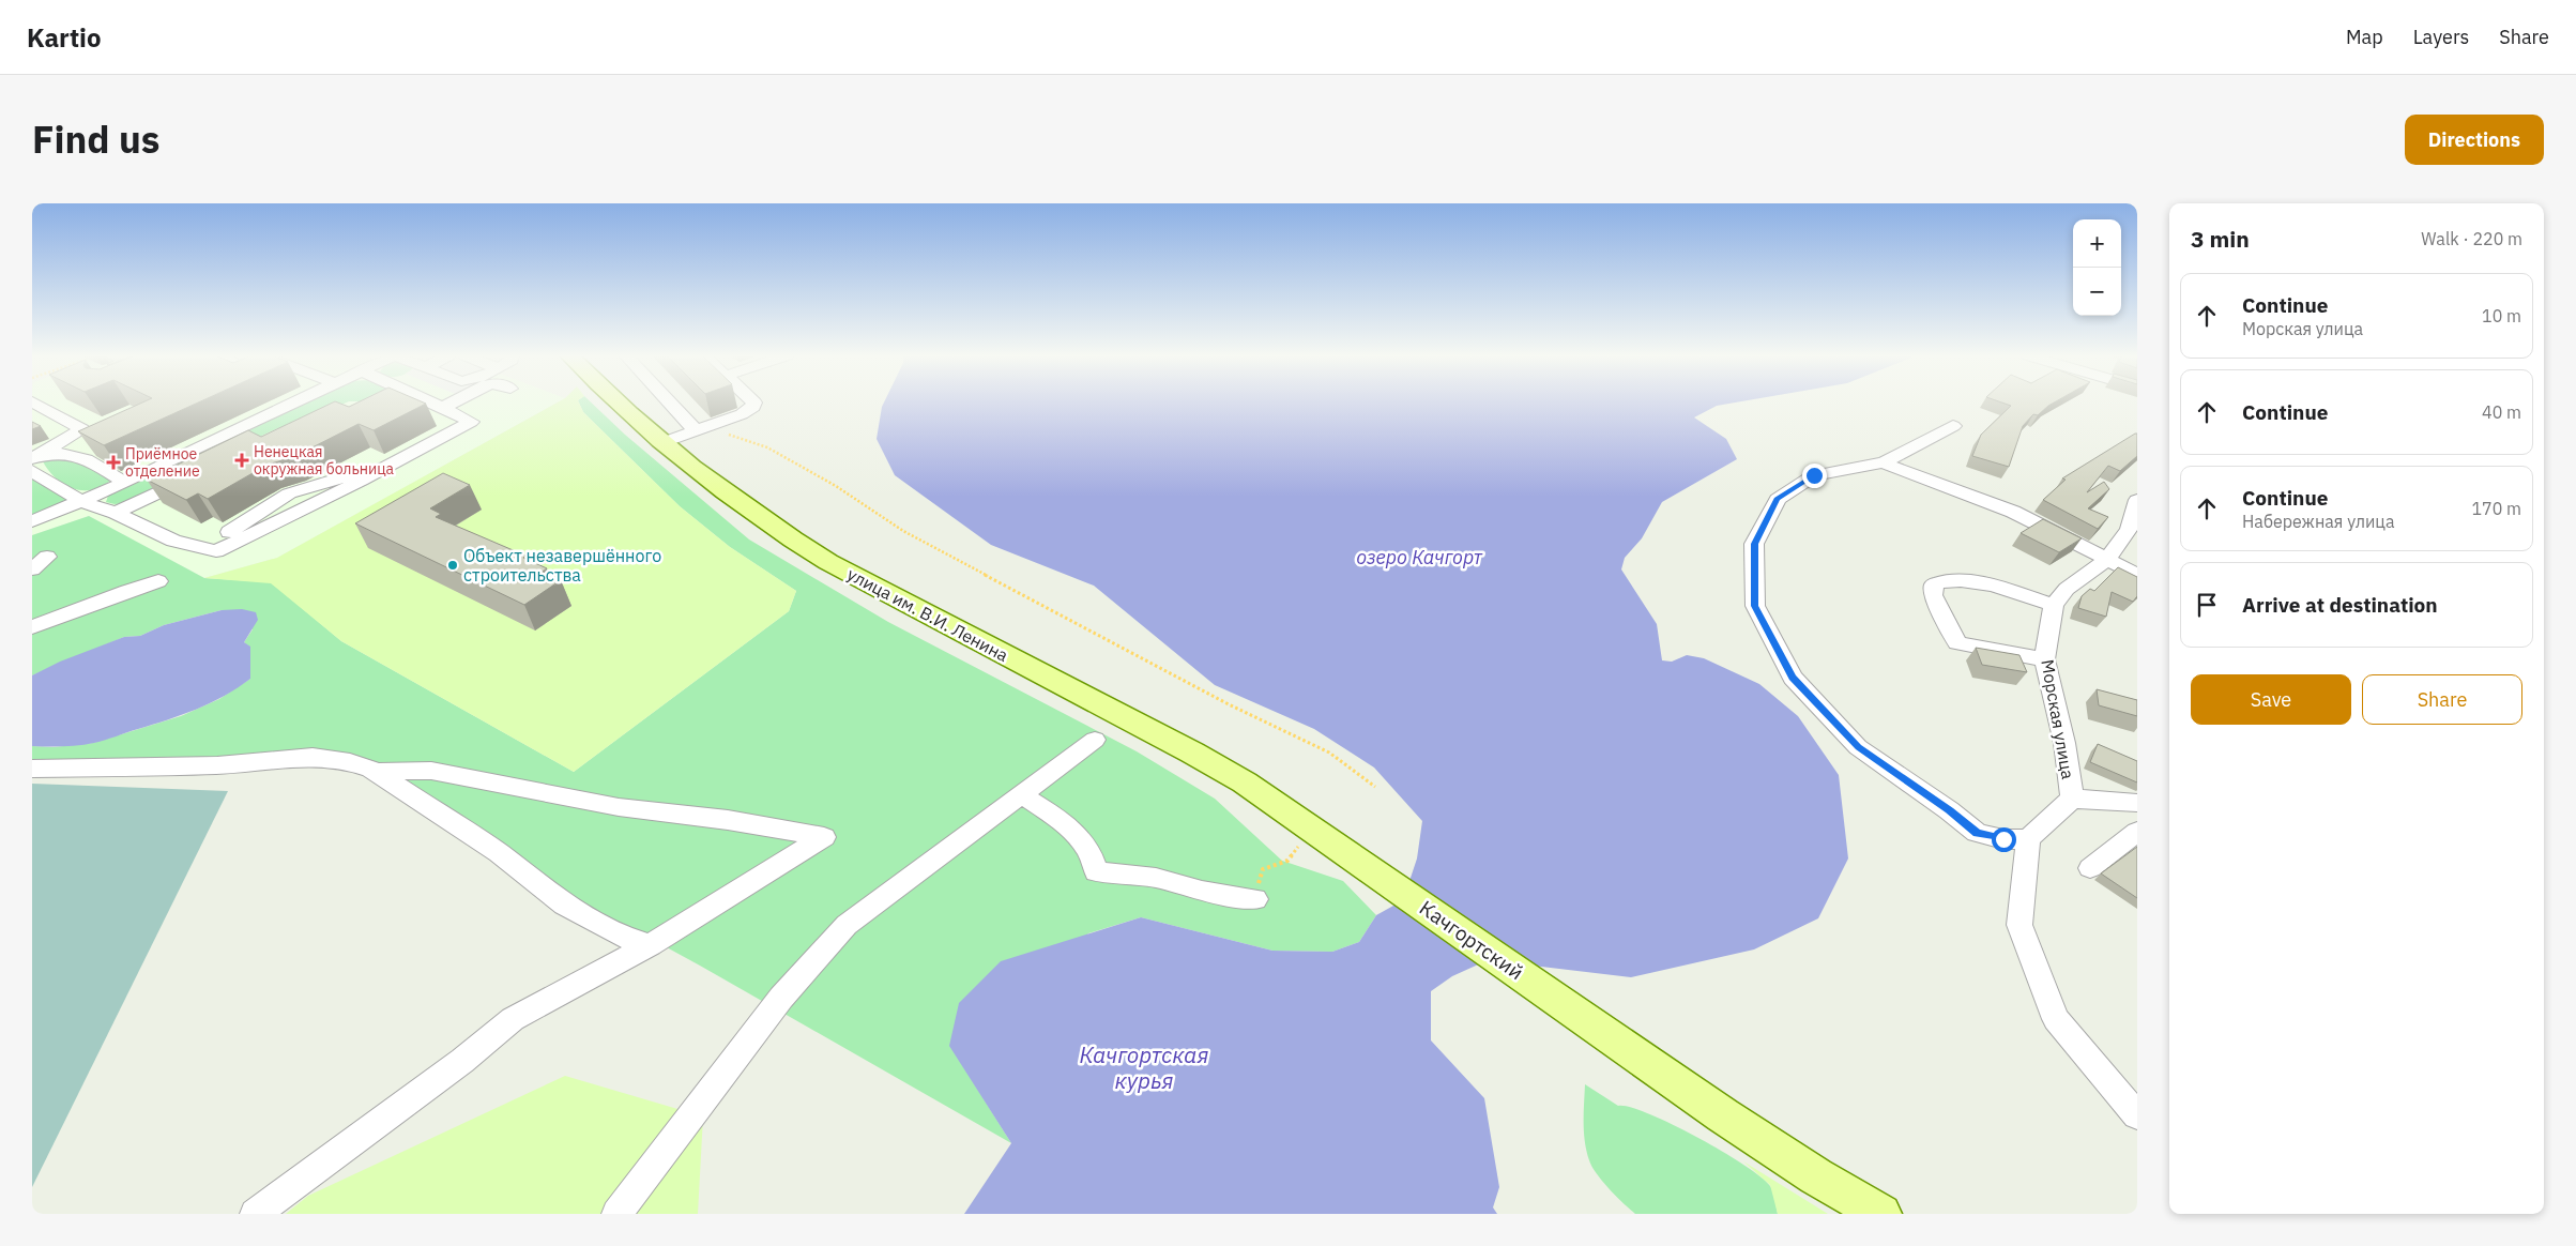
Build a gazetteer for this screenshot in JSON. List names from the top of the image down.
{
  "streets": {
    "main road": ["улица им. В.И. Ленина", "Качгортский"],
    "street": ["Морская улица"]
  },
  "crossings": [
    ["улица им. В.И. Ленина", "Качгортский"]
  ],
  "water": ["озеро Качгорт", "Качгортская курья"],
  "places": {
    "health": ["Ненецкая окружная больница", "Приёмное отделение"],
    "other": ["Объект незавершённого строительства"]
  },
  "page": {
    "header": "Kartio",
    "nav": ["Map", "Layers", "Share"],
    "title": "Find us",
    "buttons": [
      "Directions",
      ["Save", "Share"]
    ],
    "heading": ["3 min", "Walk · 220 m"],
    "map_buttons": ["+", "−"],
    "list": [
      ["Continue", "Морская улица", "10 m"],
      ["Continue", "40 m"],
      ["Continue", "Набережная улица", "170 m"],
      "Arrive at destination"
    ]
  }
}
